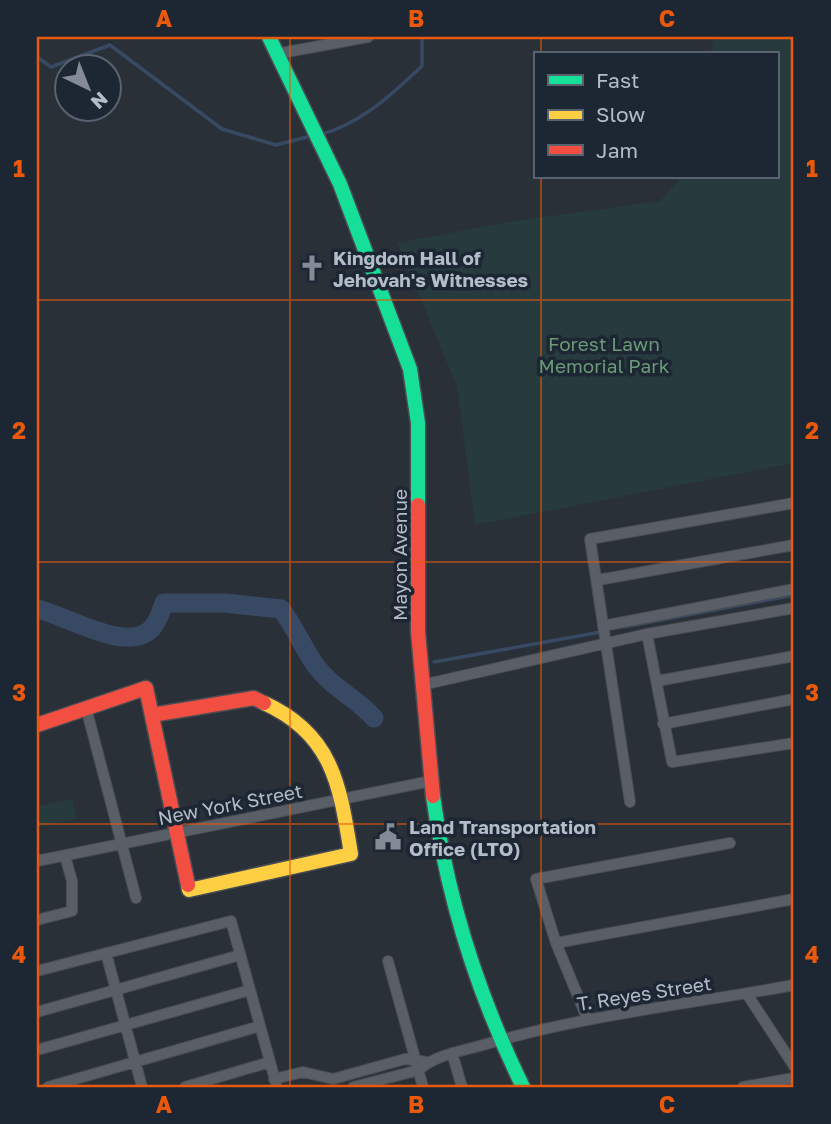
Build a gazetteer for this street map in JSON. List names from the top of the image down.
{
  "streets": {
    "main road": ["Mayon Avenue"],
    "street": ["New York Street", "T. Reyes Street"]
  },
  "crossings": [
    ["Mayon Avenue", "New York Street"],
    ["Mayon Avenue", "T. Reyes Street"]
  ],
  "parks": ["Forest Lawn Memorial Park"],
  "places": {
    "church": ["Kingdom Hall of Jehovah's Witnesses"],
    "public building": ["Land Transportation Office (LTO)"]
  },
  "legend": ["Fast", "Slow", "Jam"],
  "north": "bottom right",
  "grid": {
    "columns": ["A", "B", "C"],
    "rows": [
      "1",
      "2",
      "3",
      "4"
    ]
  }
}
